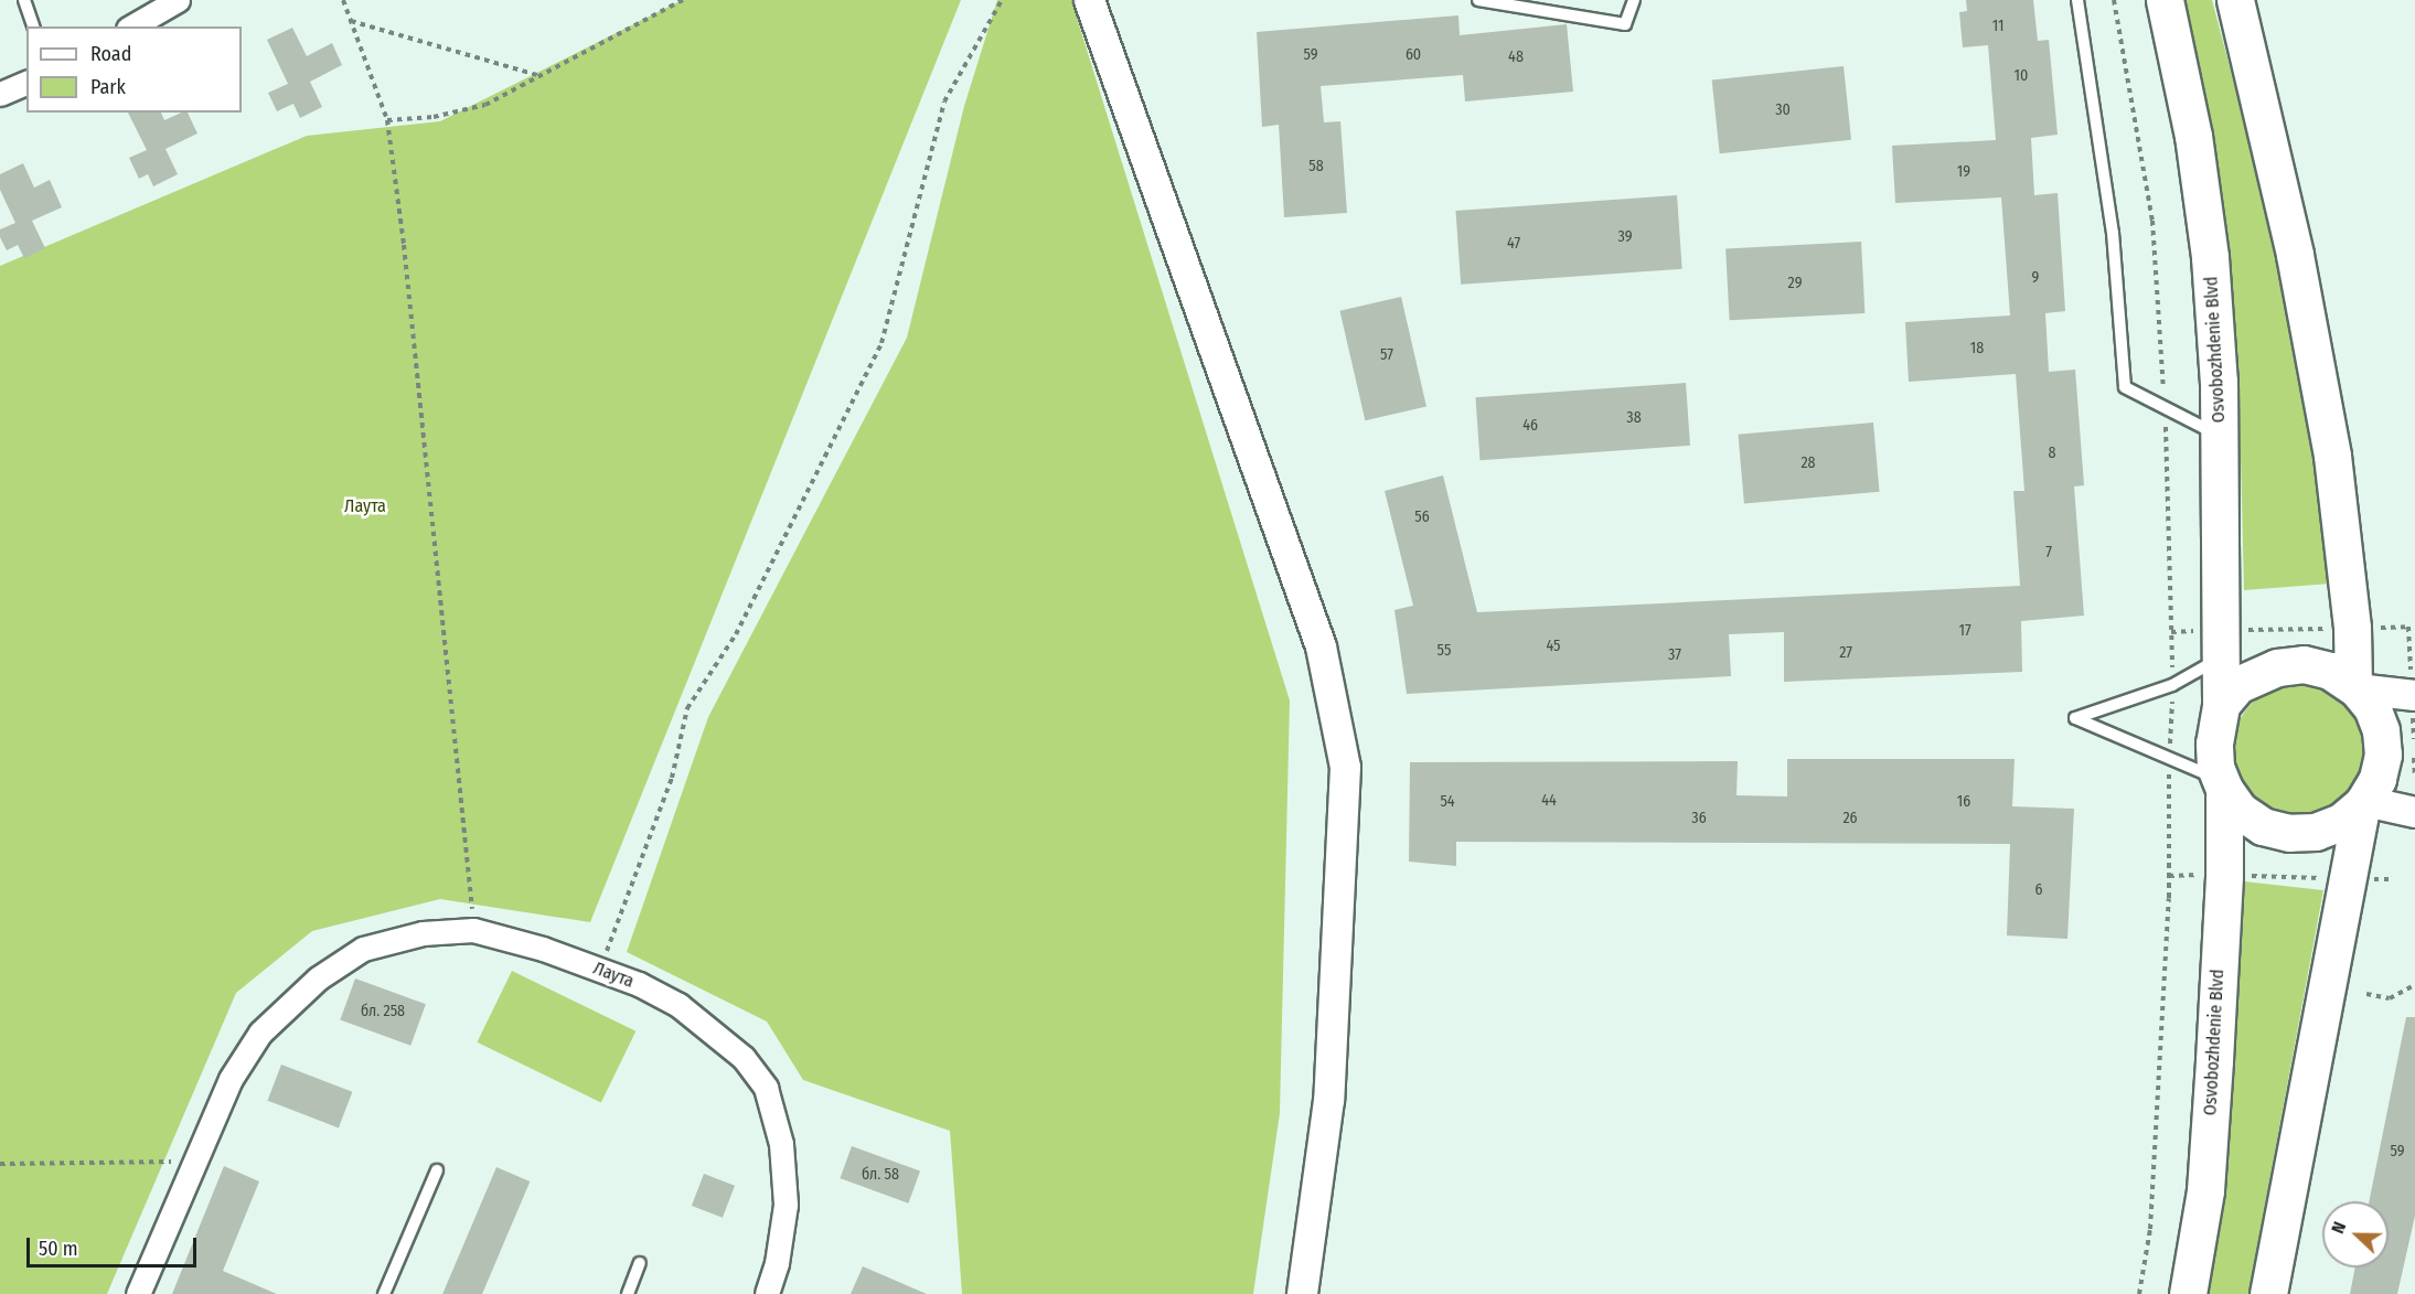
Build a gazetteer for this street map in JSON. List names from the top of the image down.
{
  "streets": {
    "main road": ["Osvobozhdenie Blvd"],
    "street": ["Лаута"]
  },
  "parks": ["Лаута"],
  "house_numbers": [
    "11",
    "59",
    "60",
    "48",
    "10",
    "30",
    "58",
    "19",
    "39",
    "47",
    "9",
    "29",
    "18",
    "57",
    "38",
    "46",
    "8",
    "28",
    "56",
    "7",
    "17",
    "45",
    "55",
    "27",
    "37",
    "44",
    "54",
    "16",
    "36",
    "26",
    "6",
    "бл. 258",
    "59",
    "бл. 58"
  ],
  "legend": ["Road", "Park"],
  "scale_bar": "50 m",
  "north": "left"
}
